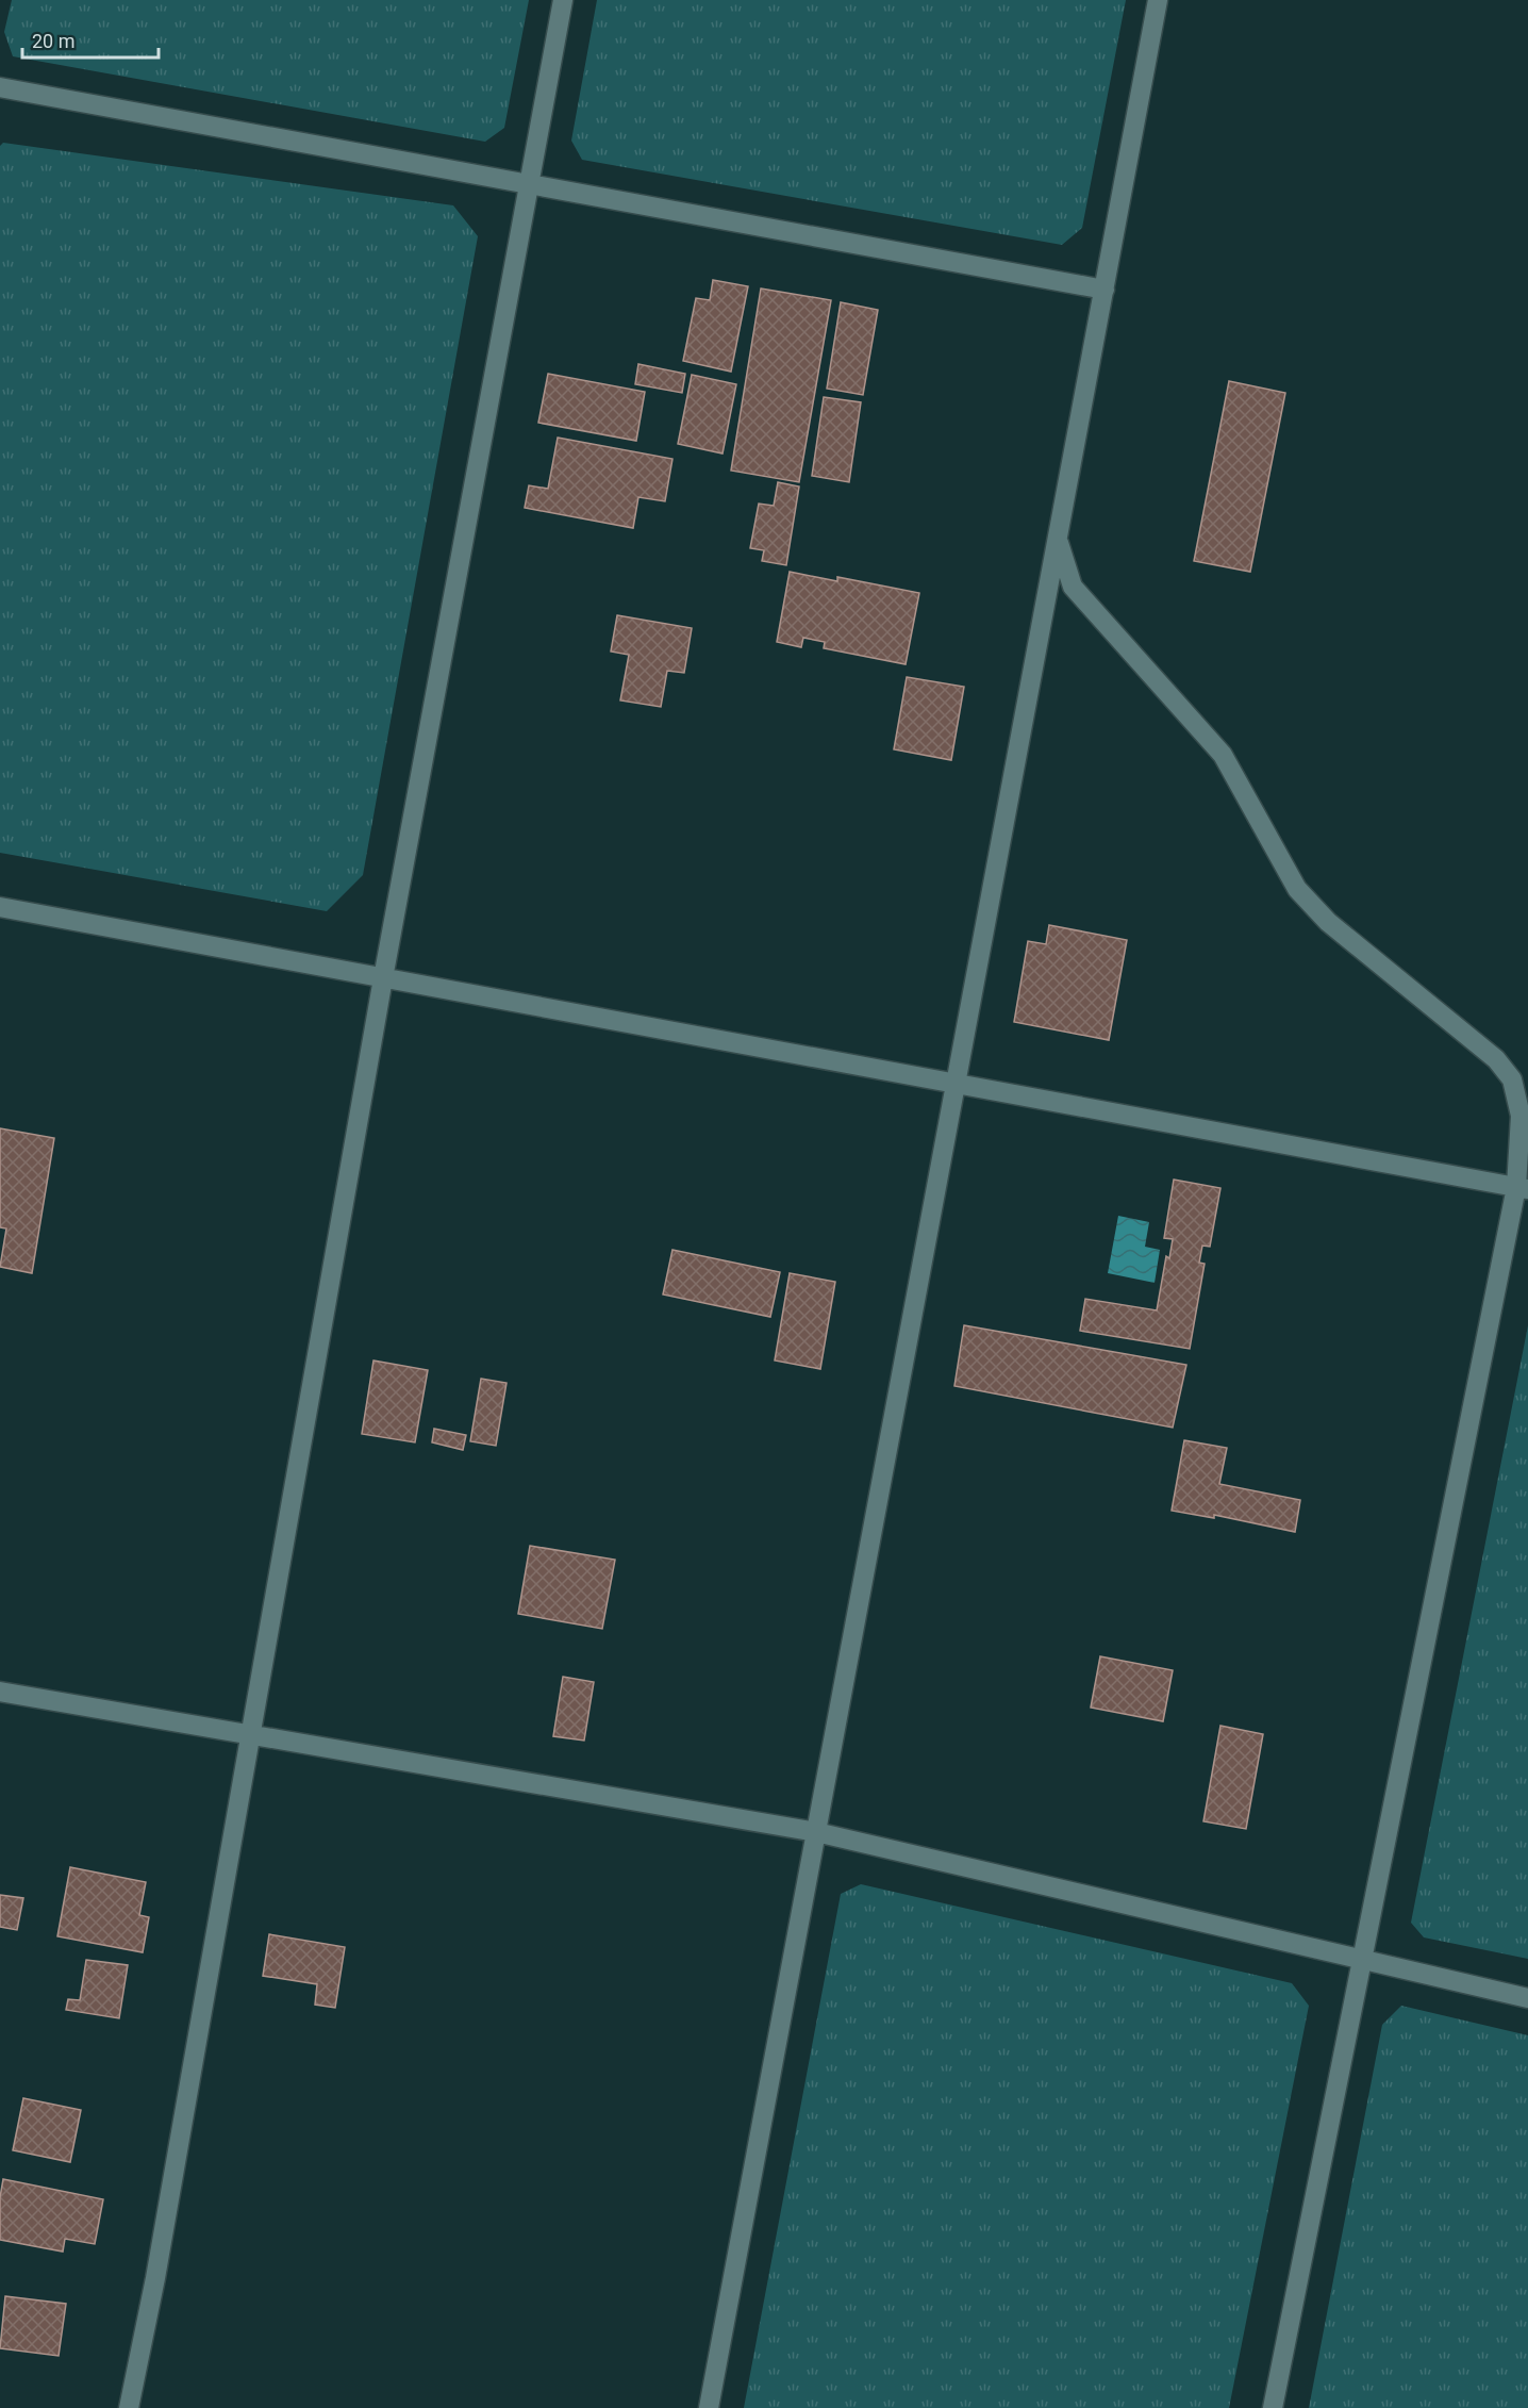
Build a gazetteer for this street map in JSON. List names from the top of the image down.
{
  "scale_bar": "20 m"
}
